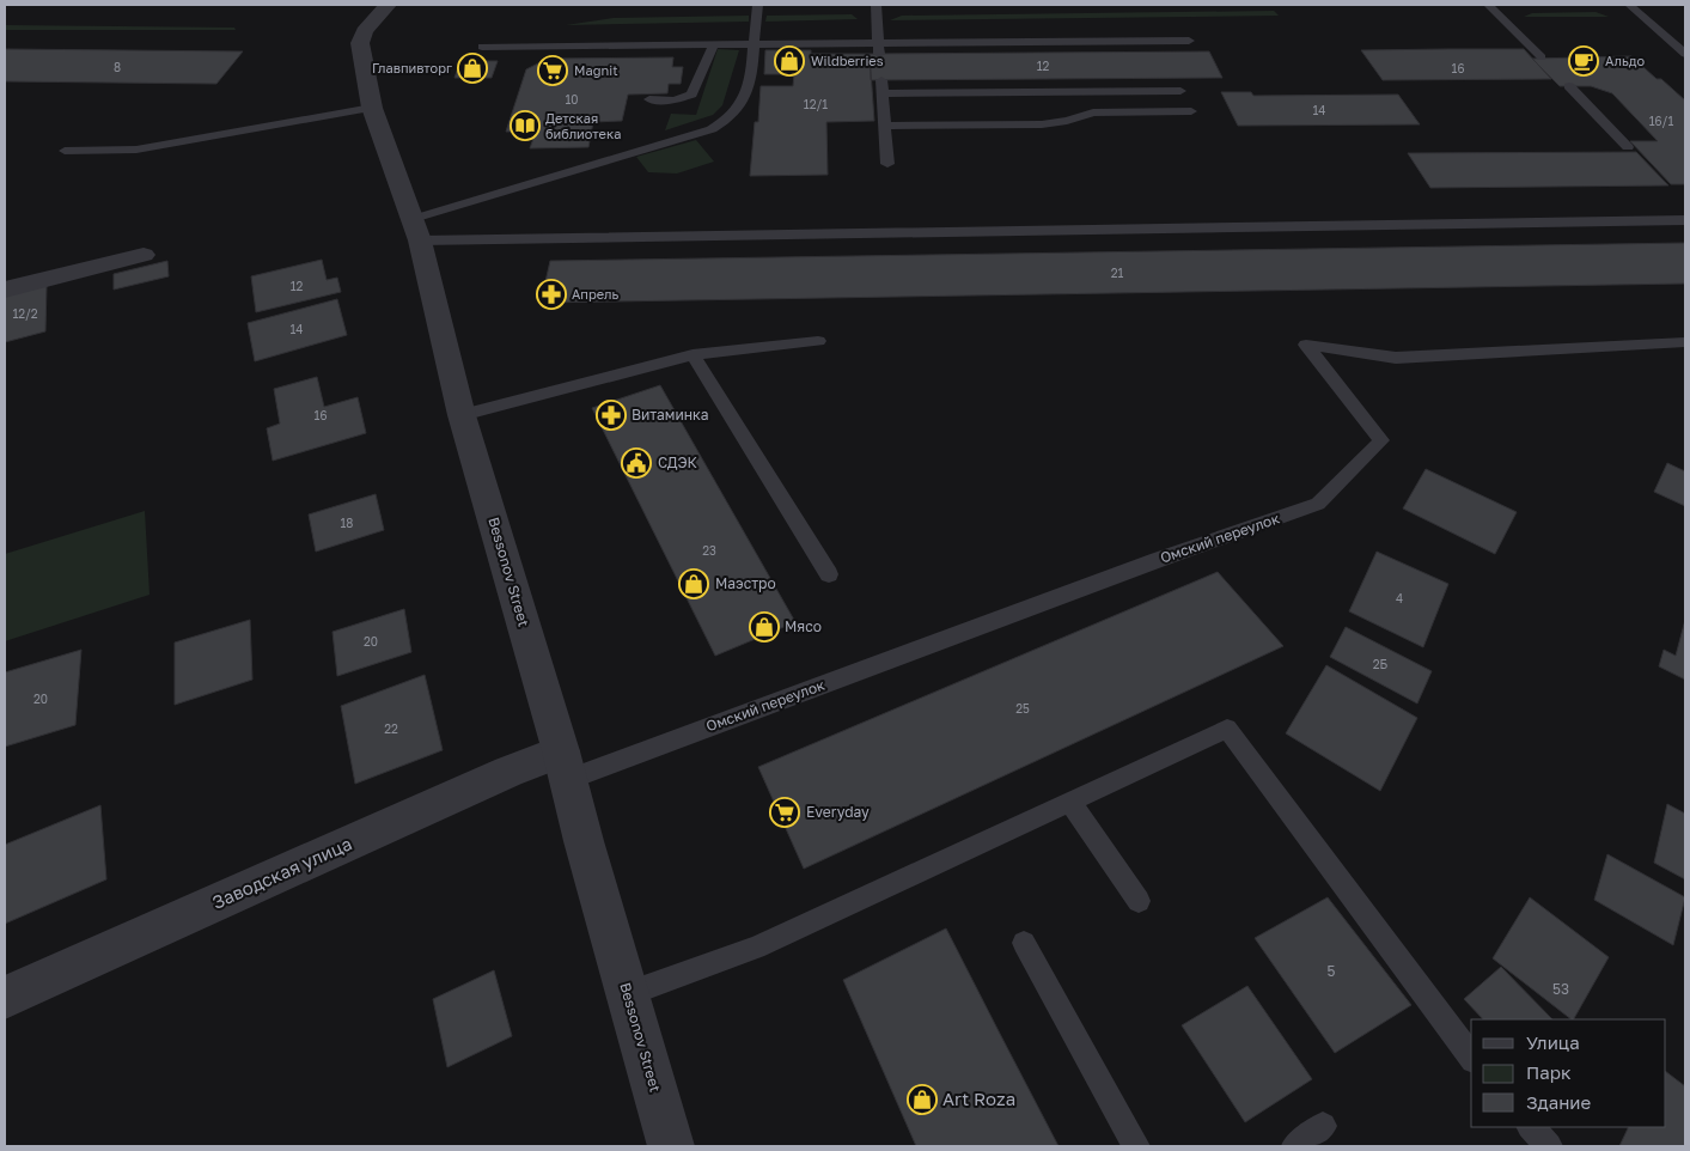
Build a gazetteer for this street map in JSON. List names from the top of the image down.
{
  "streets": {
    "street": ["Bessonov Street", "Заводская улица"],
    "lane": ["Омский переулок"]
  },
  "crossings": [
    ["Омский переулок", "Bessonov Street"],
    ["Омский переулок", "Заводская улица"],
    ["Bessonov Street", "Заводская улица"]
  ],
  "places": {
    "shop": [
      "Wildberries",
      "Главпивторг",
      "Маэстро",
      "Мясо",
      "Art Roza"
    ],
    "cafe": ["Альдо"],
    "supermarket": ["Magnit", "Everyday"],
    "library": ["Детская библиотека"],
    "pharmacy": ["Апрель", "Витаминка"],
    "public building": ["СДЭК"]
  },
  "house_numbers": [
    "12",
    "8",
    "16",
    "10",
    "12/1",
    "14",
    "16/1",
    "21",
    "12",
    "12/2",
    "14",
    "16",
    "18",
    "23",
    "4",
    "20",
    "2Б",
    "20",
    "25",
    "22",
    "5",
    "53"
  ],
  "legend": ["Улица", "Парк", "Здание"]
}
